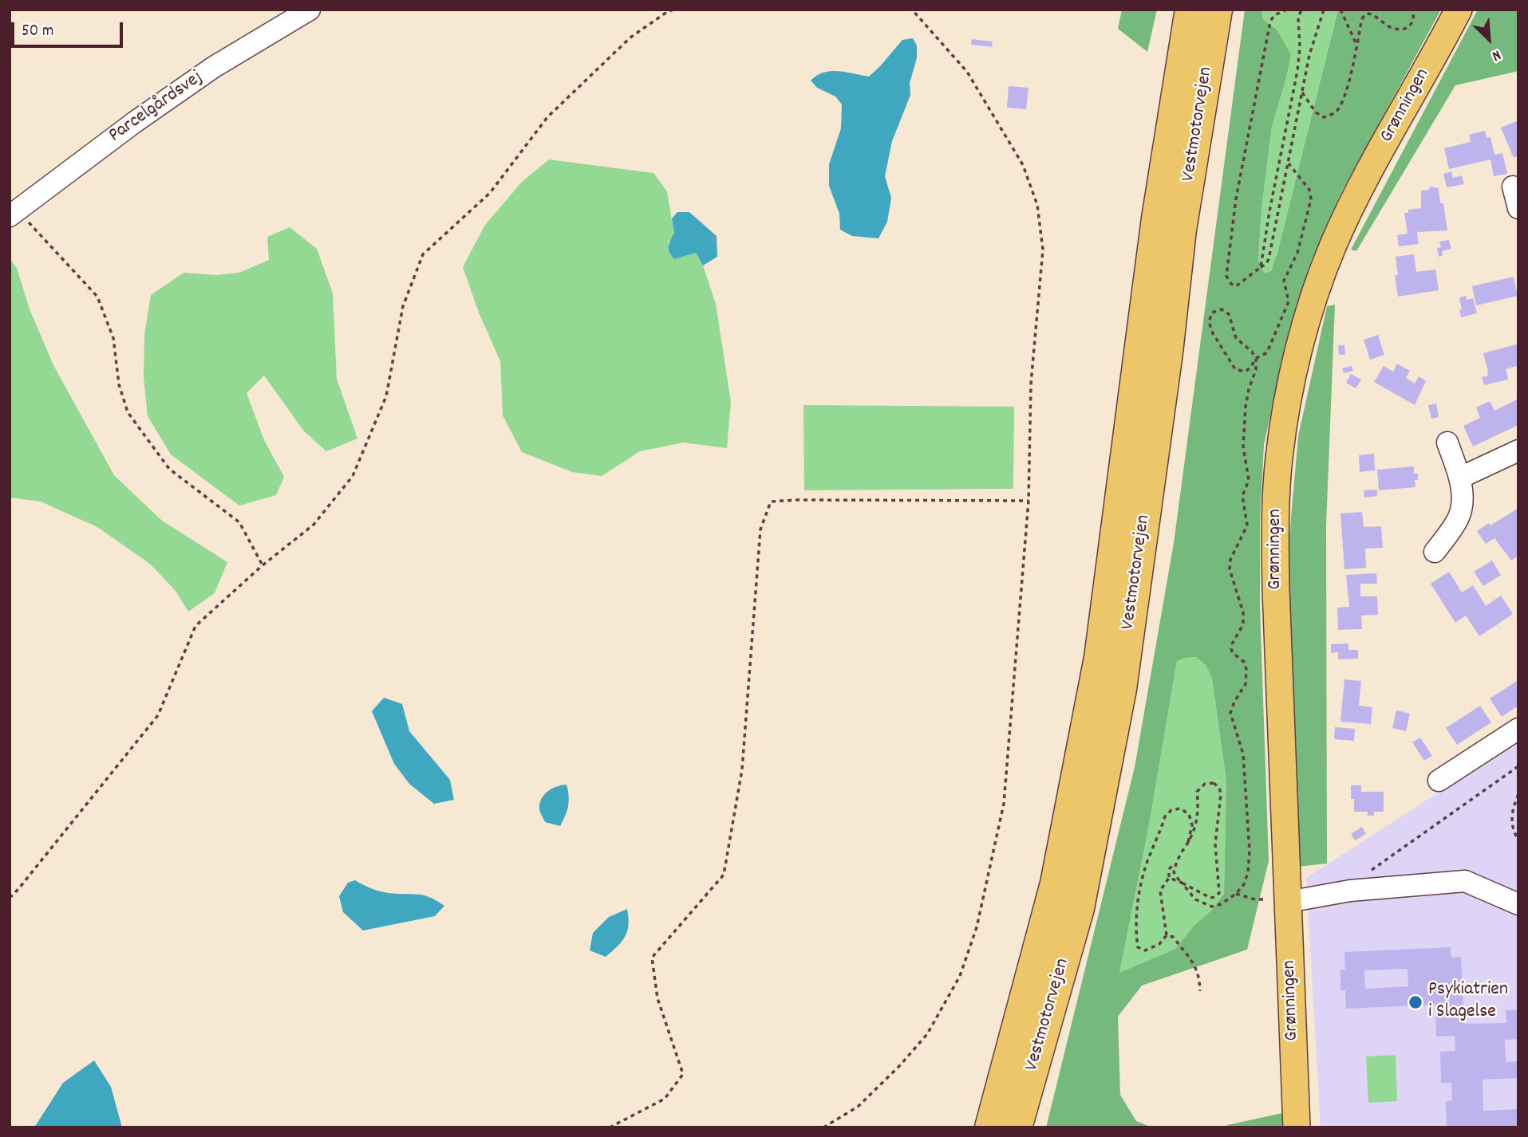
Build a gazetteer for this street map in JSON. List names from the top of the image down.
{
  "streets": {
    "highway": ["Vestmotorvejen"],
    "main road": ["Grønningen"],
    "street": ["Parcelgårdsvej"]
  },
  "places": ["Psykiatrien i Slagelse"],
  "scale_bar": "50 m",
  "north": "bottom right"
}
